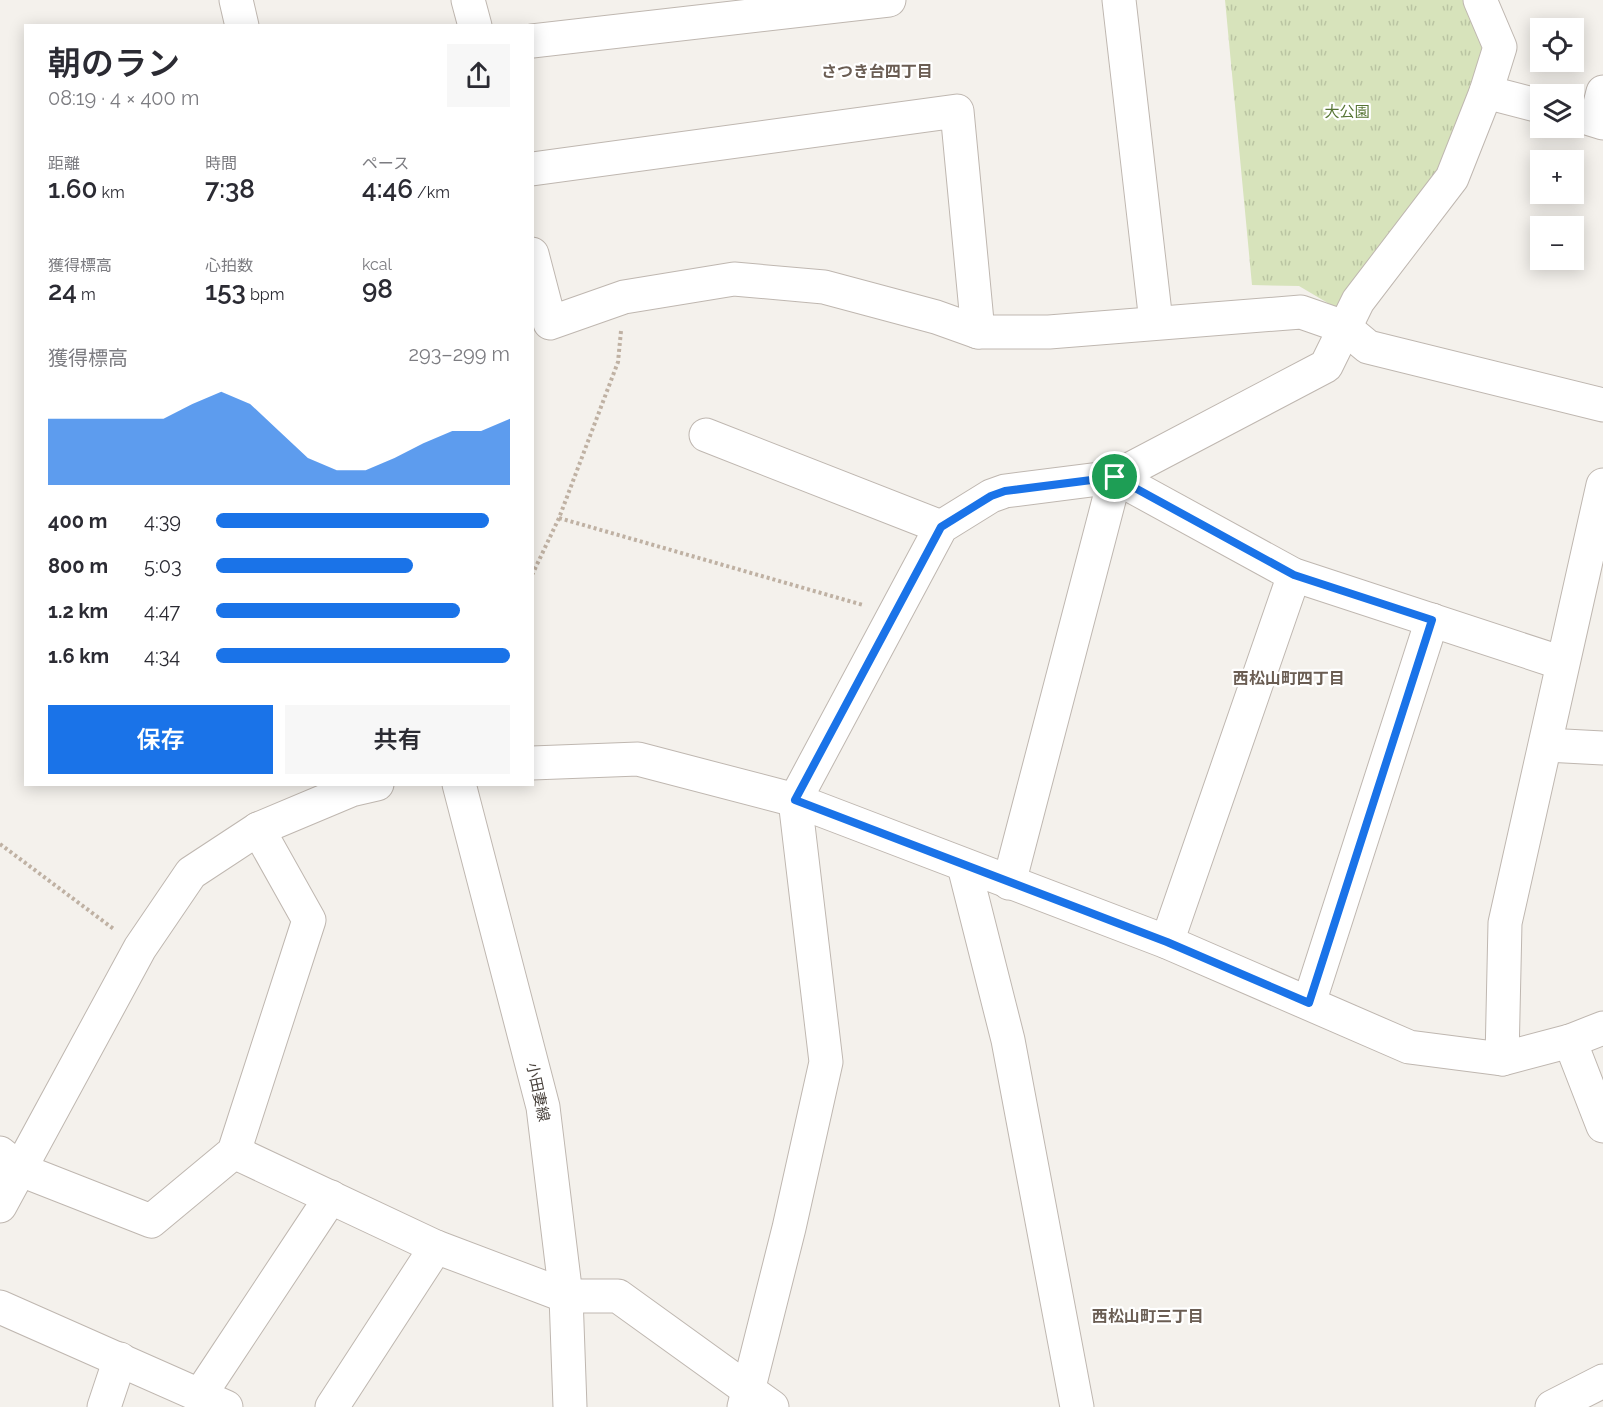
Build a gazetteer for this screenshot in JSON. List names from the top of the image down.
{
  "streets": {
    "street": ["小田妻線"]
  },
  "districts": ["さつき台四丁目", "西松山町四丁目", "西松山町三丁目"],
  "parks": ["大公園"],
  "page": {
    "map_buttons": ["+", "−"],
    "heading": ["朝のラン", "08:19 · 4 × 400 m"],
    "stats": [
      ["距離", "1.60 km"],
      ["時間", "7:38"],
      ["ペース", "4:46 /km"],
      ["獲得標高", "24 m"],
      ["心拍数", "153 bpm"],
      ["kcal", "98"]
    ],
    "chart": ["獲得標高", "293–299 m"],
    "list": [
      {
        "name": "400 m",
        "note": "4:39"
      },
      {
        "name": "800 m",
        "note": "5:03"
      },
      {
        "name": "1.2 km",
        "note": "4:47"
      },
      {
        "name": "1.6 km",
        "note": "4:34"
      }
    ],
    "buttons": ["保存", "共有"]
  }
}
